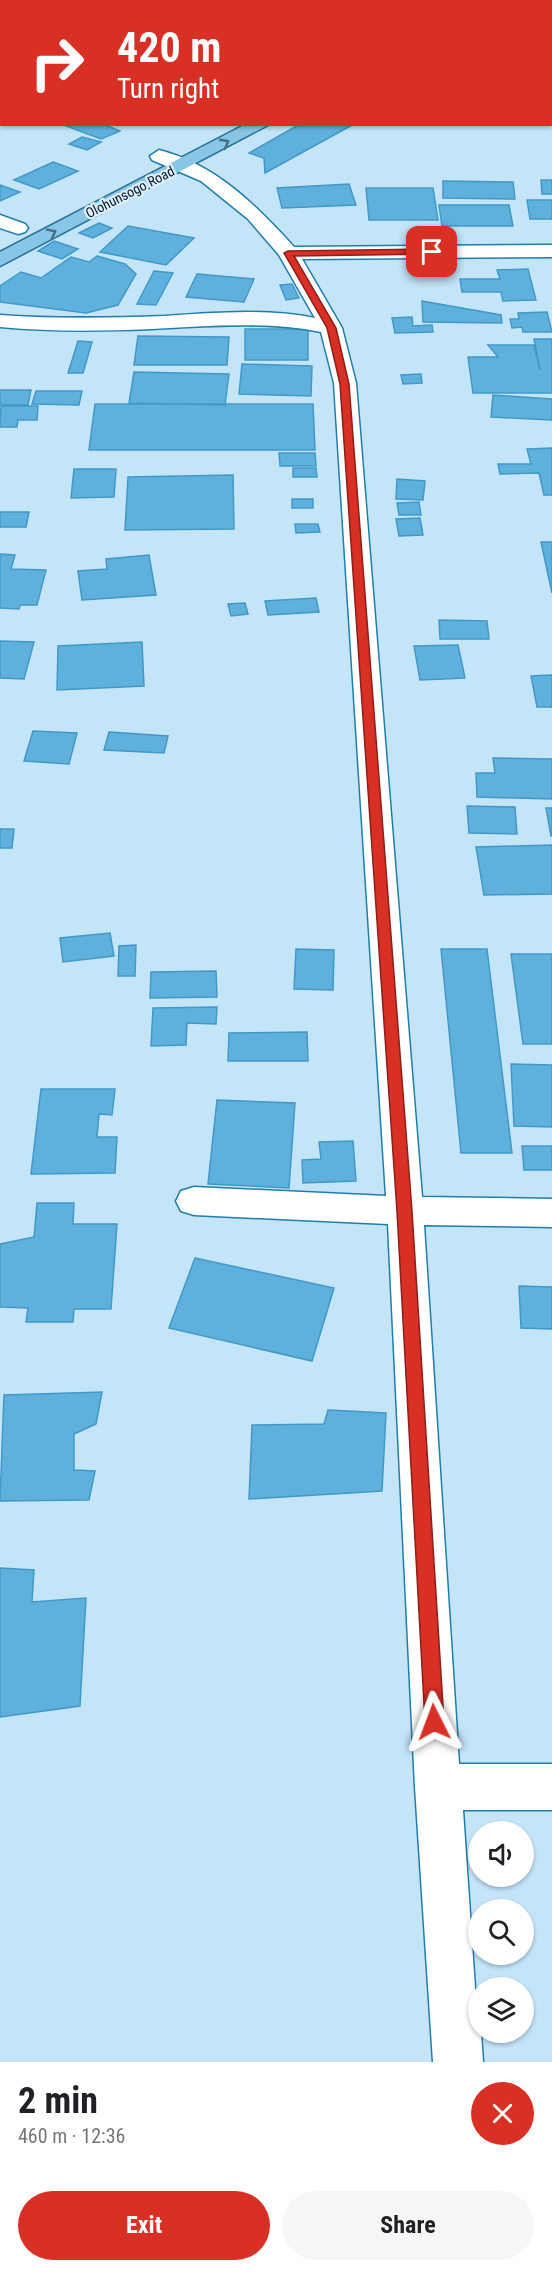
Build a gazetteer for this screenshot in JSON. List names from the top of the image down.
{
  "streets": {
    "main road": ["Olohunsogo Road"]
  },
  "page": {
    "turn": ["420 m", "Turn right"],
    "heading": ["2 min", "460 m · 12:36"],
    "buttons": ["Exit", "Share"]
  }
}
